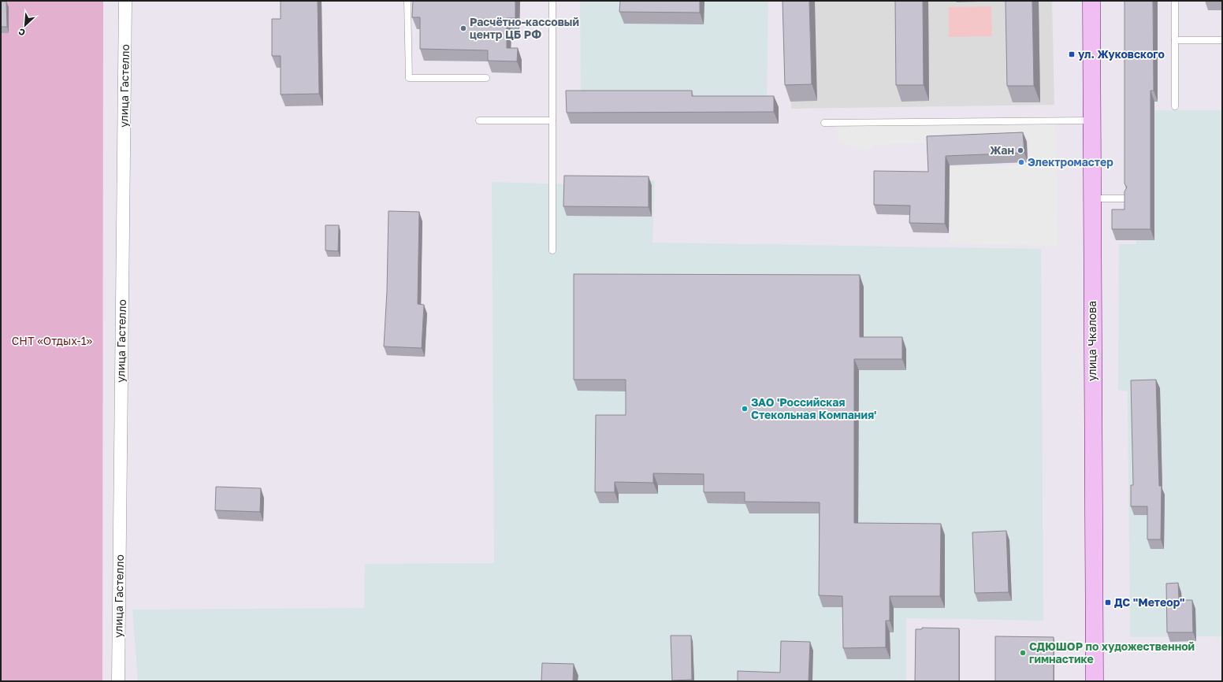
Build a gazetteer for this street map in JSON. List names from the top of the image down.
{
  "streets": {
    "street": ["улица Гастелло", "улица Чкалова"]
  },
  "parks": ["СНТ «Отдых-1»"],
  "places": {
    "other": [
      "Расчётно-кассовый центр ЦБ РФ",
      "Жан",
      "Электромастер",
      "ЗАО 'Российская Стекольная Компания'",
      "СДЮШОР по художественной гимнастике"
    ],
    "transit": ["ул. Жуковского", "ДС \"Метеор\""]
  },
  "north": "bottom left"
}
